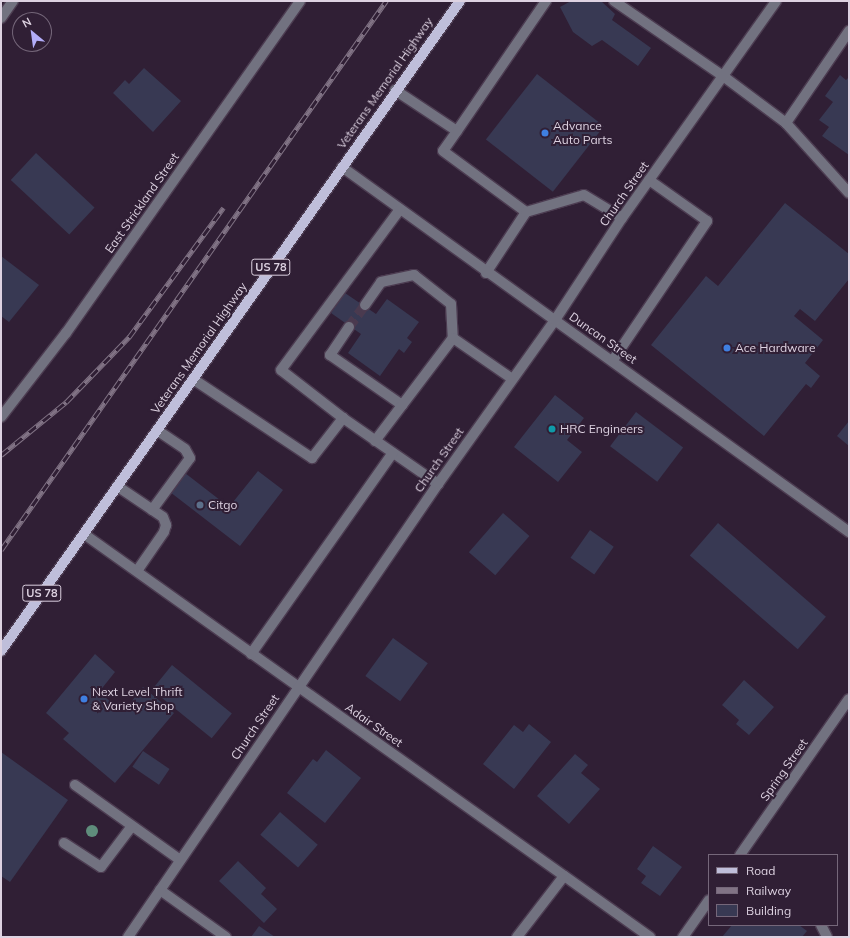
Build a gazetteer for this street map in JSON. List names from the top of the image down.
{
  "streets": {
    "main road": ["Veterans Memorial Highway", "US 78"],
    "street": [
      "Church Street",
      "East Strickland Street",
      "Duncan Street",
      "Adair Street",
      "Spring Street"
    ]
  },
  "crossings": [
    ["Veterans Memorial Highway", "Duncan Street"],
    ["Veterans Memorial Highway", "Adair Street"],
    ["Church Street", "Duncan Street"],
    ["Church Street", "Adair Street"]
  ],
  "places": [
    "Advance Auto Parts",
    "Ace Hardware",
    "HRC Engineers",
    "Citgo",
    "Next Level Thrift & Variety Shop"
  ],
  "legend": ["Road", "Railway", "Building"],
  "north": "top left"
}
